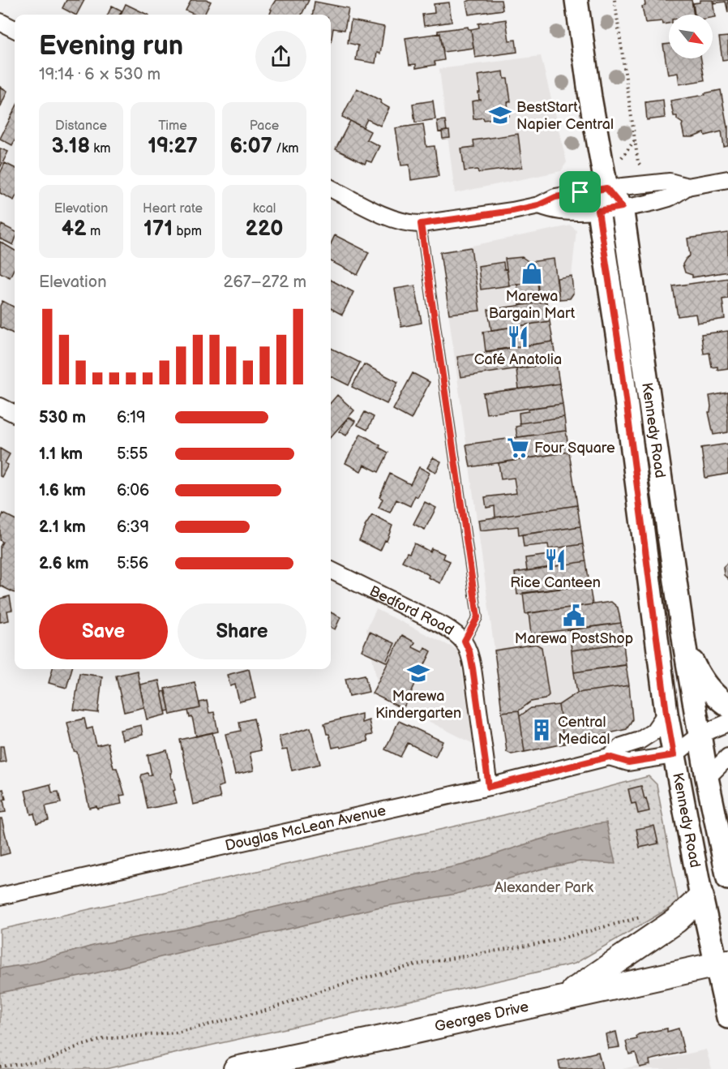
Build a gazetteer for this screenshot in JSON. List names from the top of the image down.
{
  "streets": {
    "main road": ["Kennedy Road", "Georges Drive"],
    "street": ["Bedford Road", "Douglas McLean Avenue"]
  },
  "crossings": [
    ["Kennedy Road", "Douglas McLean Avenue"],
    ["Kennedy Road", "Georges Drive"],
    ["Bedford Road", "Douglas McLean Avenue"]
  ],
  "parks": ["Alexander Park"],
  "places": {
    "school or university": ["BestStart Napier Central", "Marewa Kindergarten"],
    "shop": ["Marewa Bargain Mart"],
    "restaurant": ["Café Anatolia", "Rice Canteen"],
    "supermarket": ["Four Square"],
    "public building": ["Marewa PostShop"],
    "building": ["Central Medical"]
  },
  "north": "bottom right",
  "page": {
    "heading": ["Evening run", "19:14 · 6 × 530 m"],
    "stats": [
      ["Distance", "3.18 km"],
      ["Time", "19:27"],
      ["Pace", "6:07 /km"],
      ["Elevation", "42 m"],
      ["Heart rate", "171 bpm"],
      ["kcal", "220"]
    ],
    "chart": ["Elevation", "267–272 m"],
    "list": [
      {
        "name": "530 m",
        "note": "6:19"
      },
      {
        "name": "1.1 km",
        "note": "5:55"
      },
      {
        "name": "1.6 km",
        "note": "6:06"
      },
      {
        "name": "2.1 km",
        "note": "6:39"
      },
      {
        "name": "2.6 km",
        "note": "5:56"
      }
    ],
    "buttons": ["Save", "Share"]
  }
}
